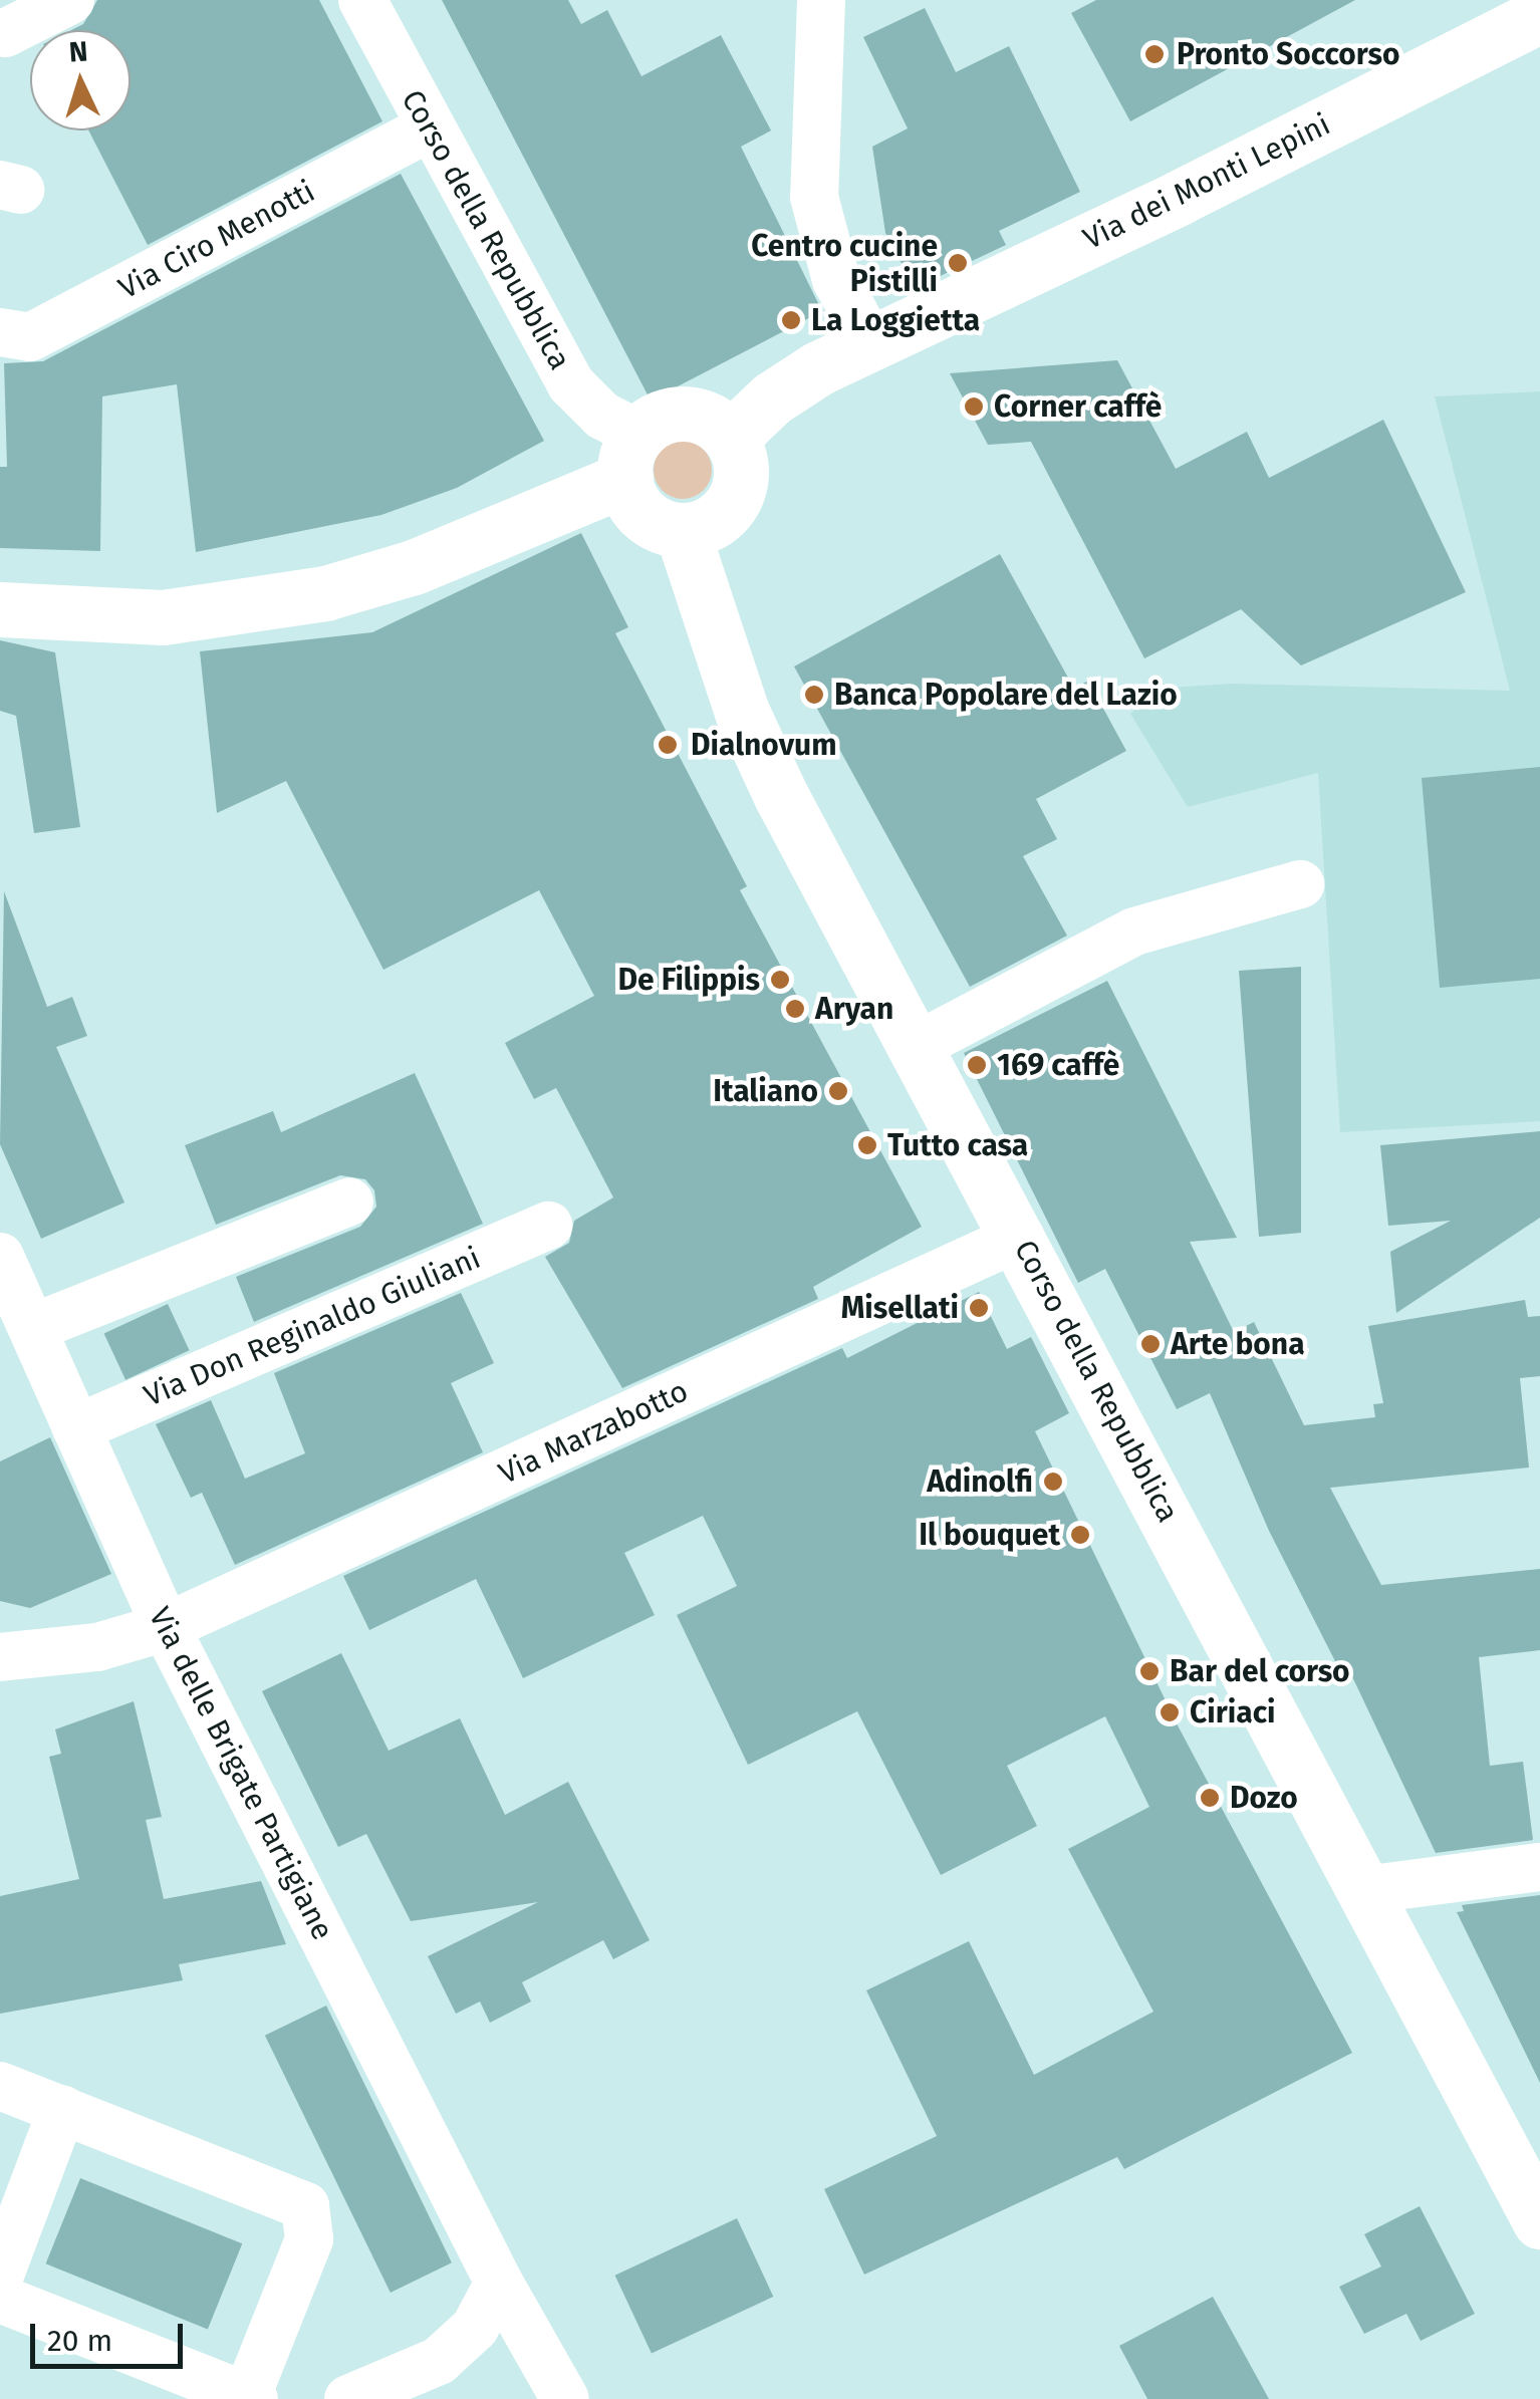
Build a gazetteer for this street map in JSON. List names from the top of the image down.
{
  "streets": {
    "street": [
      "Via dei Monti Lepini",
      "Corso della Repubblica",
      "Via Ciro Menotti",
      "Via Don Reginaldo Giuliani",
      "Via Marzabotto",
      "Via delle Brigate Partigiane"
    ]
  },
  "crossings": [
    ["Via dei Monti Lepini", "Corso della Repubblica"],
    ["Corso della Repubblica", "Via Ciro Menotti"],
    ["Corso della Repubblica", "Via Marzabotto"],
    ["Via Don Reginaldo Giuliani", "Via delle Brigate Partigiane"],
    ["Via Marzabotto", "Via delle Brigate Partigiane"]
  ],
  "places": [
    "Pronto Soccorso",
    "Centro cucine Pistilli",
    "La Loggietta",
    "Corner caffè",
    "Banca Popolare del Lazio",
    "Dialnovum",
    "De Filippis",
    "Aryan",
    "169 caffè",
    "Italiano",
    "Tutto casa",
    "Misellati",
    "Arte bona",
    "Adinolfi",
    "Il bouquet",
    "Bar del corso",
    "Ciriaci",
    "Dozo"
  ],
  "scale_bar": "20 m",
  "north": "top"
}
